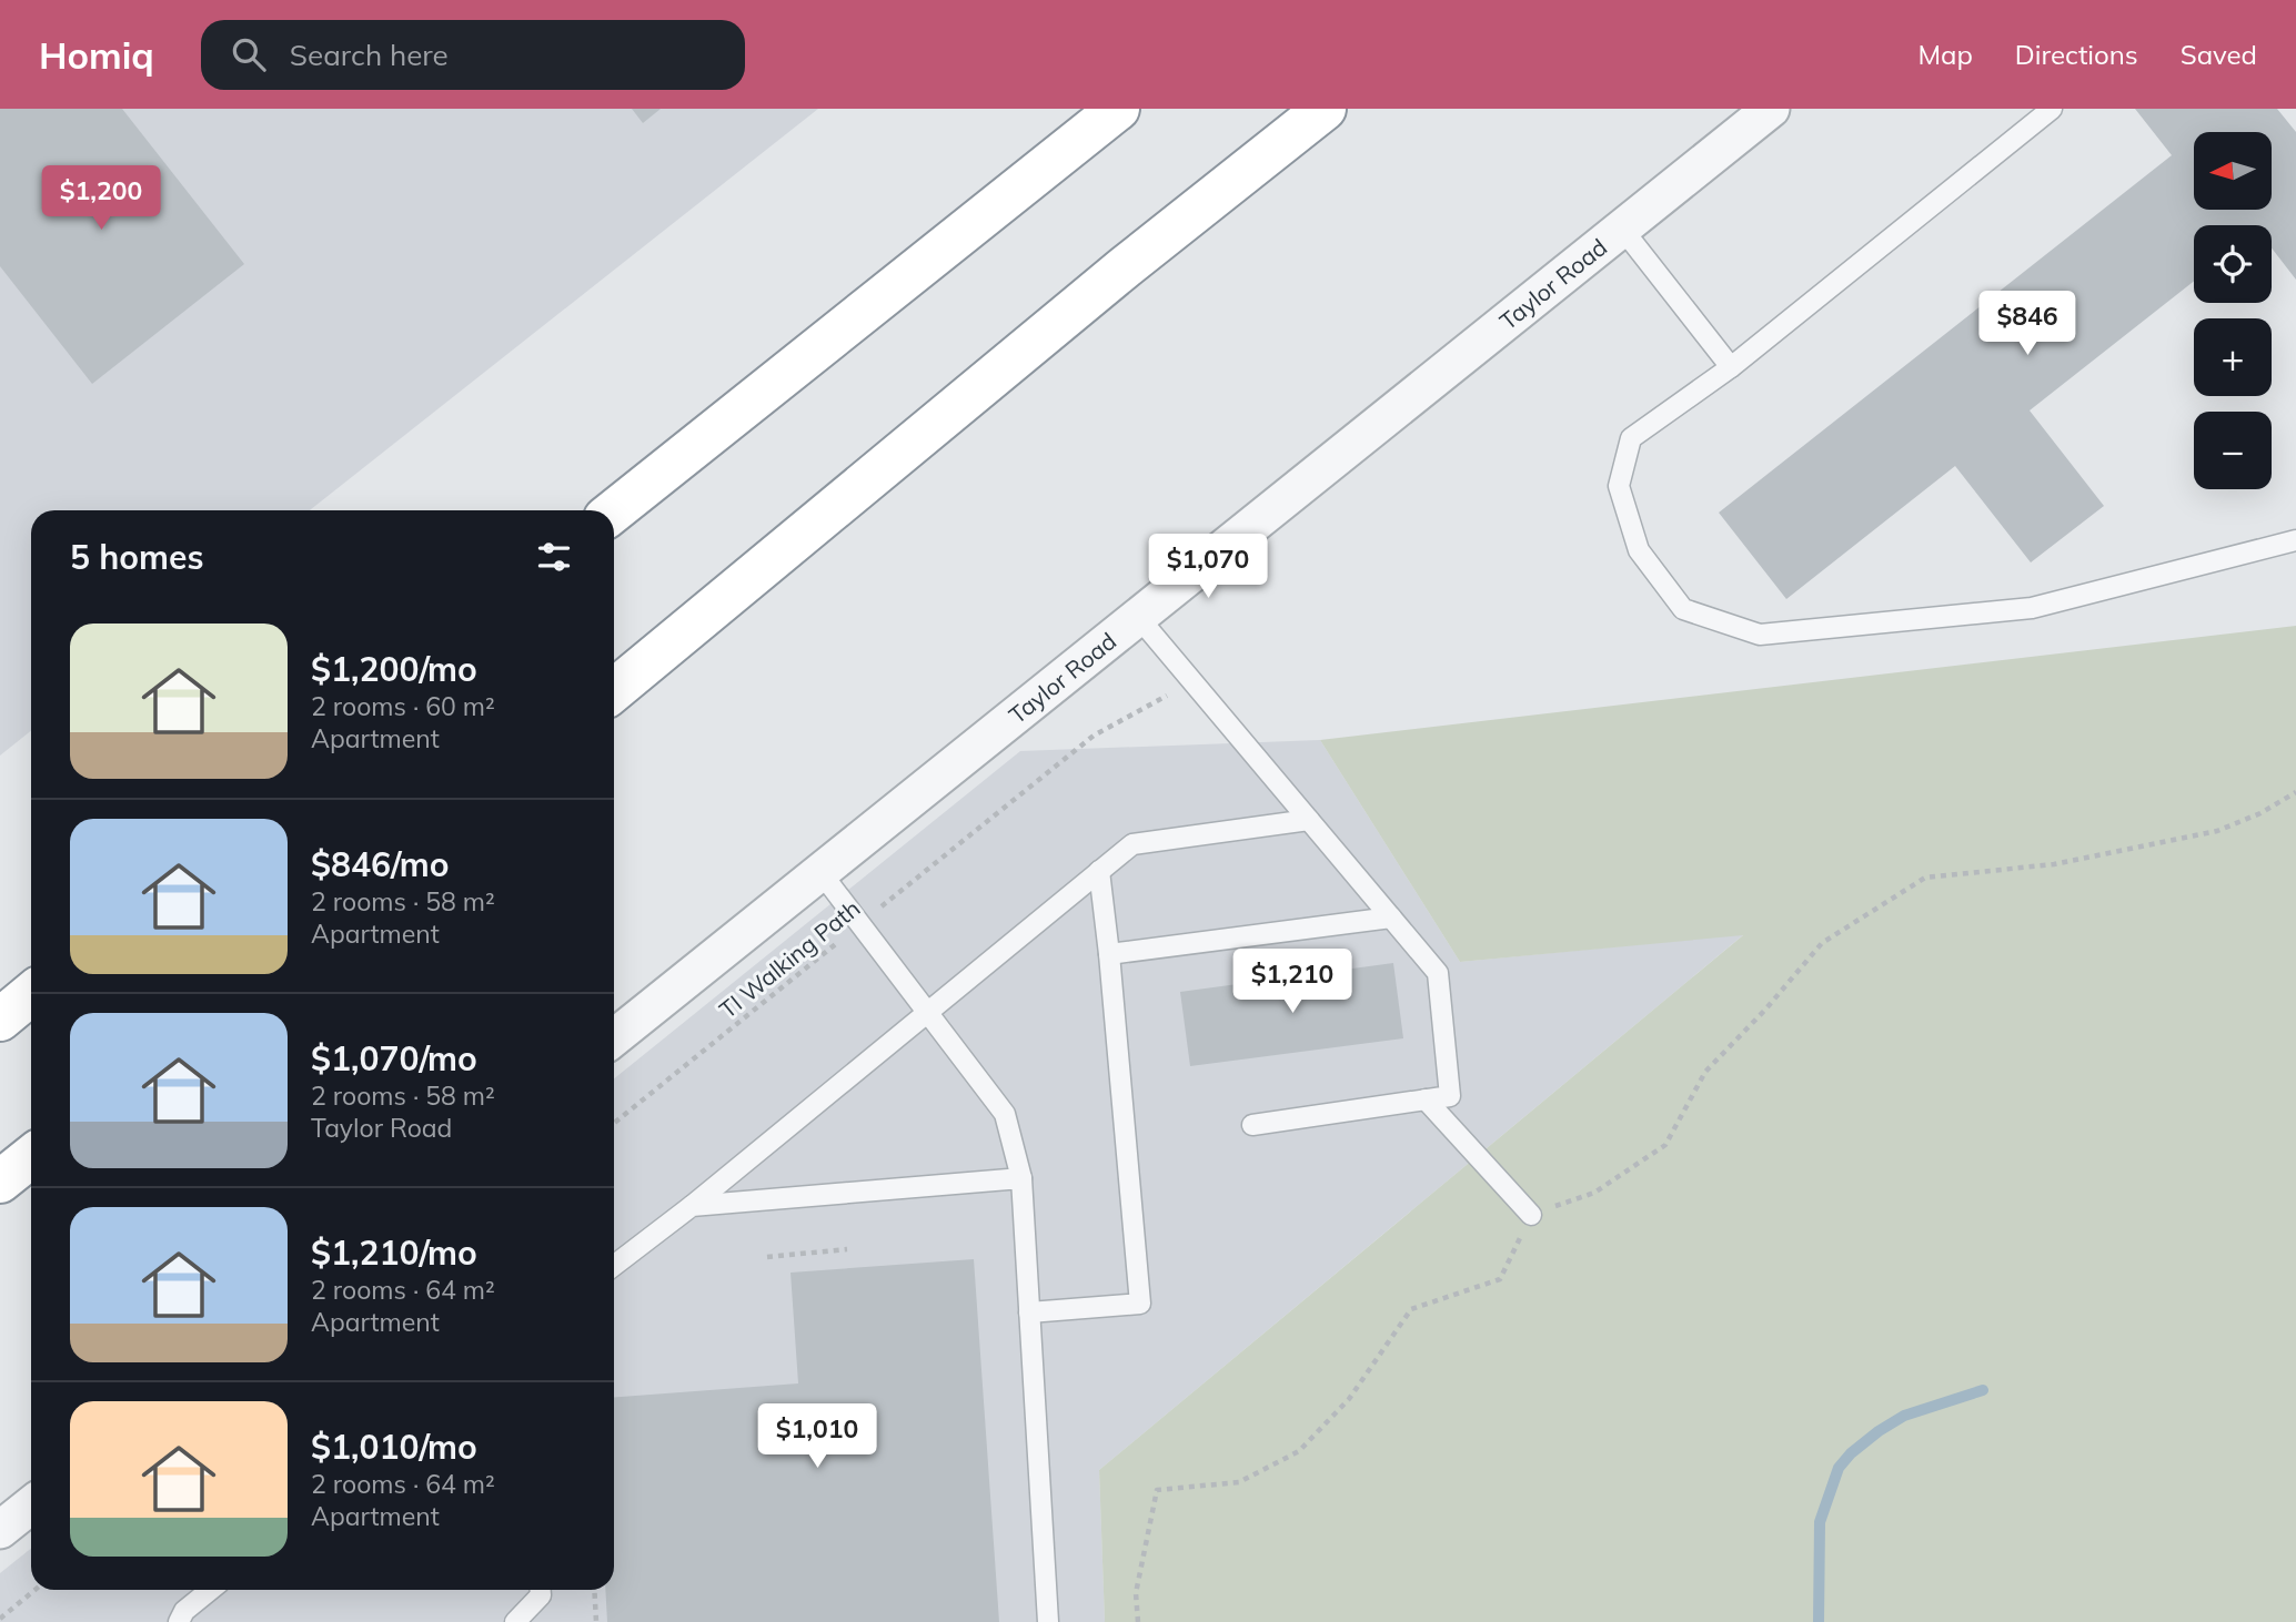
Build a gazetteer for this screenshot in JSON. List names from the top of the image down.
{
  "streets": {
    "street": ["Taylor Road"],
    "path": ["TI Walking Path"]
  },
  "north": "left",
  "page": {
    "header": "Homiq",
    "search": "Search here",
    "nav": ["Map", "Directions", "Saved"],
    "map_buttons": ["+", "−"],
    "price": [
      "$1,200",
      "$846",
      "$1,070",
      "$1,210",
      "$1,010"
    ],
    "heading": "5 homes",
    "list": [
      {
        "name": "$1,200/mo",
        "note": "2 rooms · 60 m² · Apartment"
      },
      {
        "name": "$846/mo",
        "note": "2 rooms · 58 m² · Apartment"
      },
      {
        "name": "$1,070/mo",
        "note": "2 rooms · 58 m² · Taylor Road"
      },
      {
        "name": "$1,210/mo",
        "note": "2 rooms · 64 m² · Apartment"
      },
      {
        "name": "$1,010/mo",
        "note": "2 rooms · 64 m² · Apartment"
      }
    ]
  }
}
